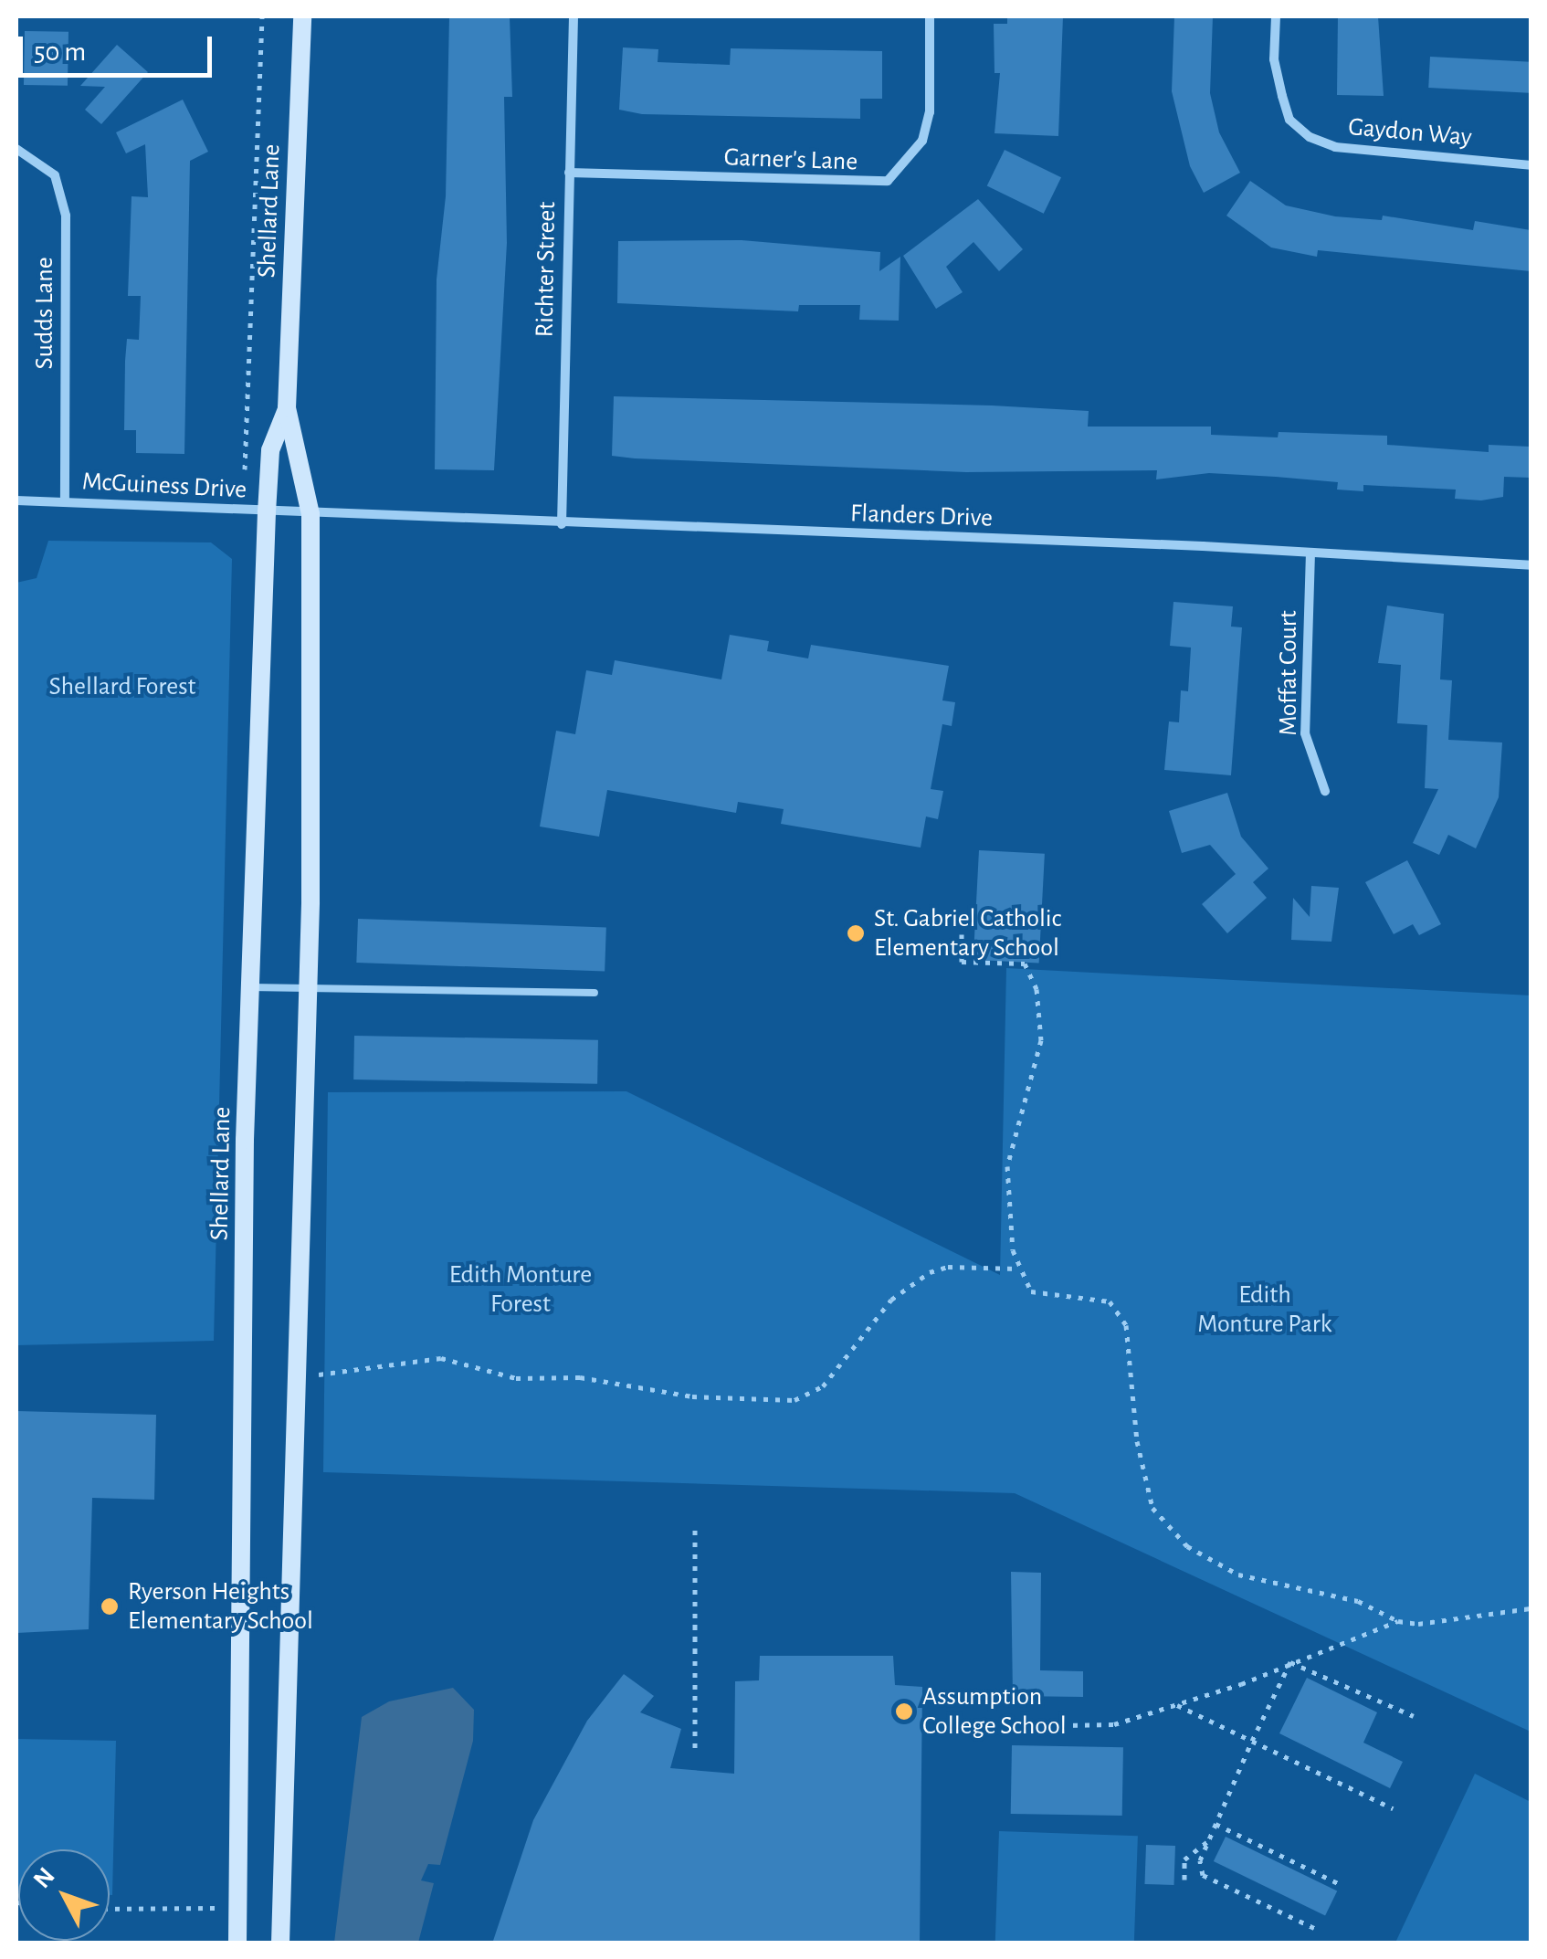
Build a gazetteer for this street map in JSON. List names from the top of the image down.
{
  "streets": {
    "main road": ["Shellard Lane"],
    "street": [
      "Gaydon Way",
      "Garner's Lane",
      "Richter Street",
      "Sudds Lane",
      "McGuiness Drive",
      "Flanders Drive",
      "Moffat Court"
    ]
  },
  "crossings": [
    ["Garner's Lane", "Richter Street"],
    ["Shellard Lane", "McGuiness Drive"],
    ["Shellard Lane", "Flanders Drive"],
    ["Richter Street", "Flanders Drive"],
    ["Sudds Lane", "McGuiness Drive"],
    ["McGuiness Drive", "Flanders Drive"],
    ["Flanders Drive", "Moffat Court"]
  ],
  "parks": ["Shellard Forest", "Edith Monture Forest", "Edith Monture Park"],
  "places": ["St. Gabriel Catholic Elementary School", "Ryerson Heights Elementary School", "Assumption College School"],
  "scale_bar": "50 m",
  "north": "top left"
}
